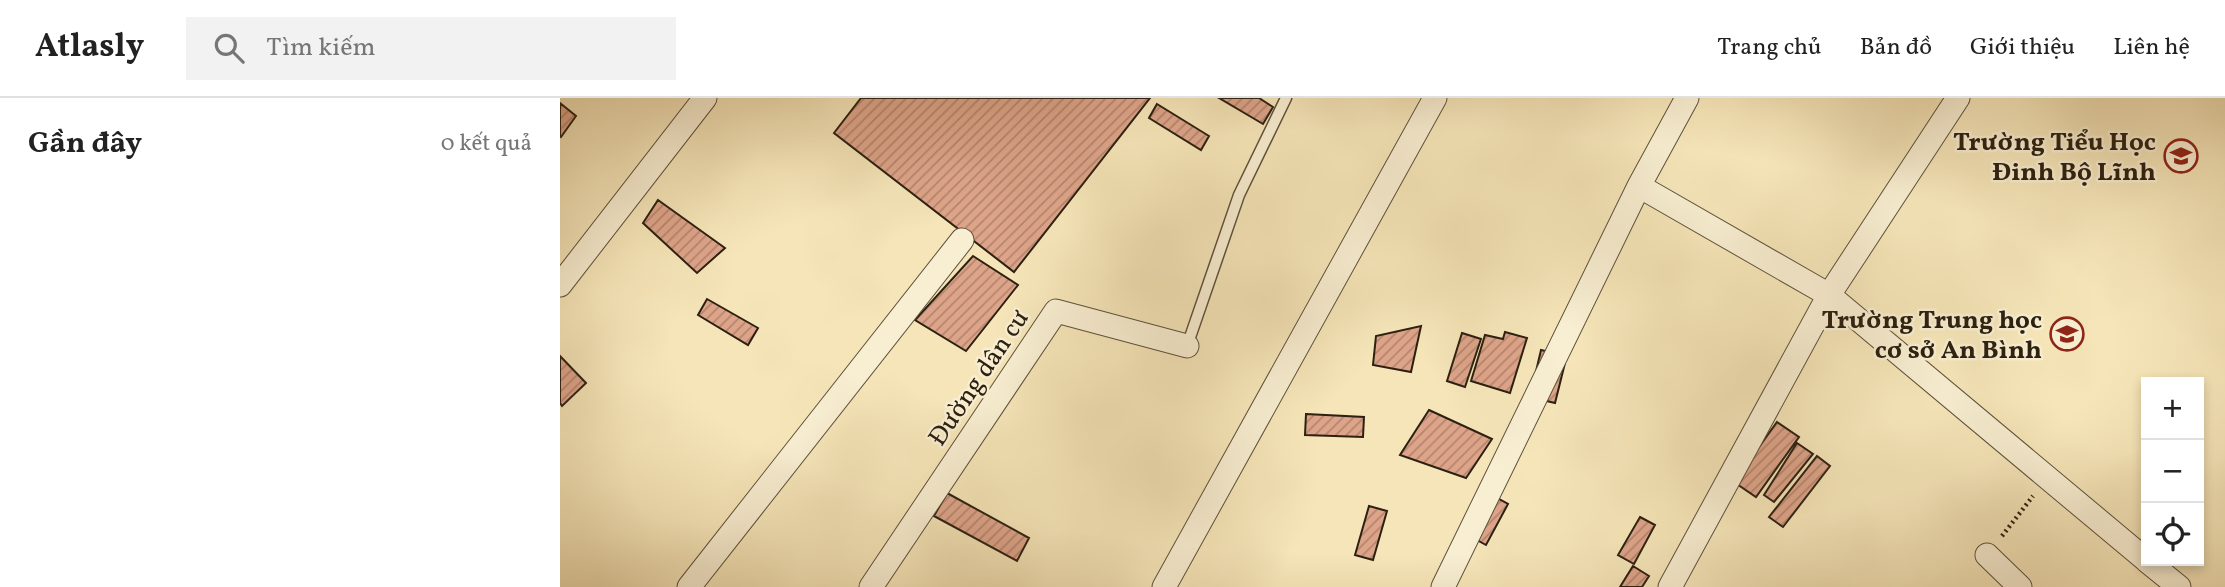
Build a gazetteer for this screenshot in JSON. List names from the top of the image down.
{
  "streets": {
    "street": ["Đường dân cư"]
  },
  "places": {
    "school or university": ["Trường Tiểu Học Đinh Bộ Lĩnh", "Trường Trung học cơ sở An Bình"]
  },
  "page": {
    "header": "Atlasly",
    "search": "Tìm kiếm",
    "nav": [
      "Trang chủ",
      "Bản đồ",
      "Giới thiệu",
      "Liên hệ"
    ],
    "heading": ["Gần đây", "0 kết quả"],
    "map_buttons": ["+", "−"]
  }
}
